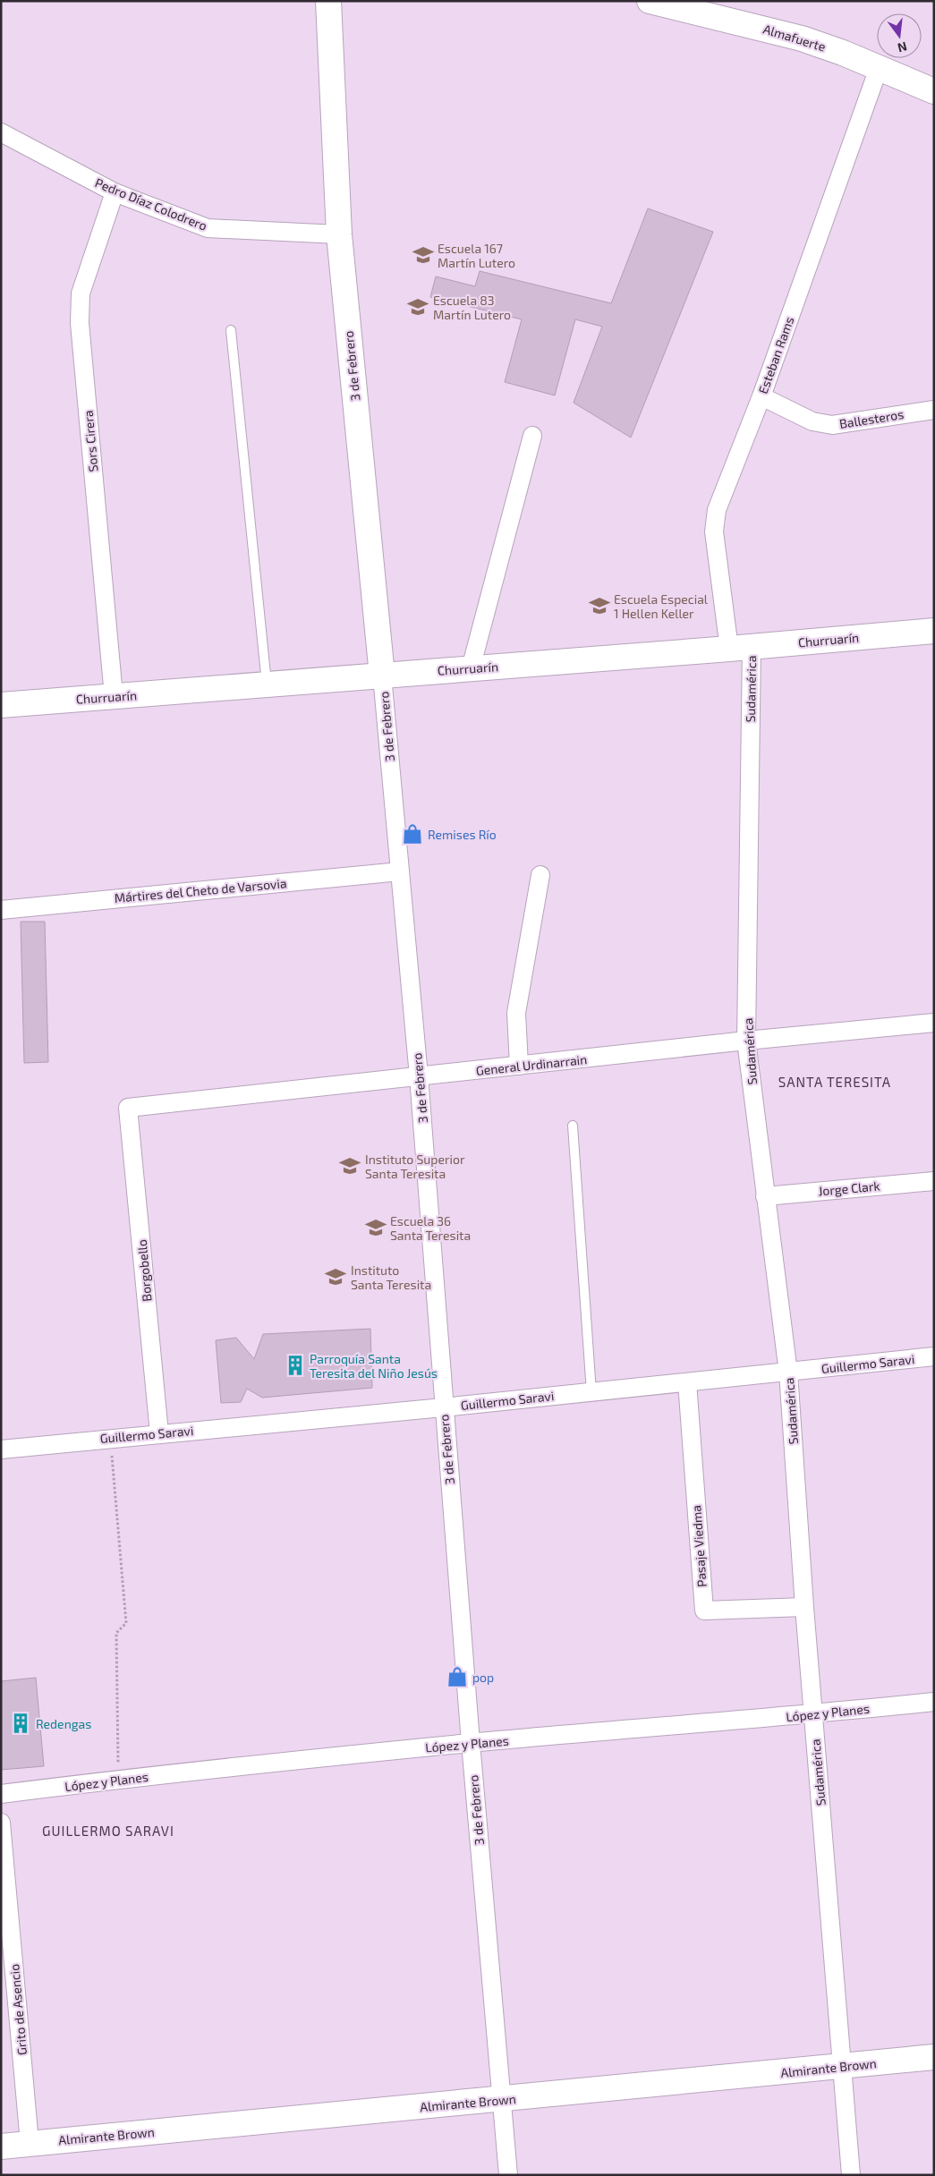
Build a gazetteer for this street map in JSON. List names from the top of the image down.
{
  "streets": {
    "main road": [
      "Almafuerte",
      "3 de Febrero",
      "Churruarín",
      "Almirante Brown"
    ],
    "street": [
      "Pedro Díaz Colodrero",
      "Esteban Rams",
      "Ballesteros",
      "Sors Cirera",
      "Sudamérica",
      "Mártires del Cheto de Varsovia",
      "General Urdinarrain",
      "Jorge Clark",
      "Borgobello",
      "Guillermo Saravi",
      "Pasaje Viedma",
      "López y Planes",
      "Grito de Asencio"
    ]
  },
  "crossings": [
    ["Almafuerte", "Esteban Rams"],
    ["Pedro Díaz Colodrero", "3 de Febrero"],
    ["Pedro Díaz Colodrero", "Sors Cirera"],
    ["Esteban Rams", "Ballesteros"],
    ["Esteban Rams", "Churruarín"],
    ["Esteban Rams", "Sudamérica"],
    ["3 de Febrero", "Churruarín"],
    ["3 de Febrero", "Mártires del Cheto de Varsovia"],
    ["3 de Febrero", "General Urdinarrain"],
    ["3 de Febrero", "Guillermo Saravi"],
    ["3 de Febrero", "López y Planes"],
    ["3 de Febrero", "Almirante Brown"],
    ["Sors Cirera", "Churruarín"],
    ["Churruarín", "Sudamérica"],
    ["Sudamérica", "General Urdinarrain"],
    ["Sudamérica", "Jorge Clark"],
    ["Sudamérica", "Guillermo Saravi"],
    ["Sudamérica", "Pasaje Viedma"],
    ["Sudamérica", "López y Planes"],
    ["Sudamérica", "Almirante Brown"],
    ["General Urdinarrain", "Borgobello"],
    ["Borgobello", "Guillermo Saravi"],
    ["Guillermo Saravi", "Pasaje Viedma"],
    ["Grito de Asencio", "Almirante Brown"]
  ],
  "districts": ["SANTA TERESITA", "GUILLERMO SARAVI"],
  "places": {
    "school or university": [
      "Escuela 167 Martín Lutero",
      "Escuela 83 Martín Lutero",
      "Escuela Especial 1 Hellen Keller",
      "Instituto Superior Santa Teresita",
      "Escuela 36 Santa Teresita",
      "Instituto Santa Teresita"
    ],
    "shop": ["Remises Río", "pop"],
    "building": ["Parroquía Santa Teresita del Niño Jesús", "Redengas"]
  },
  "north": "bottom"
}
